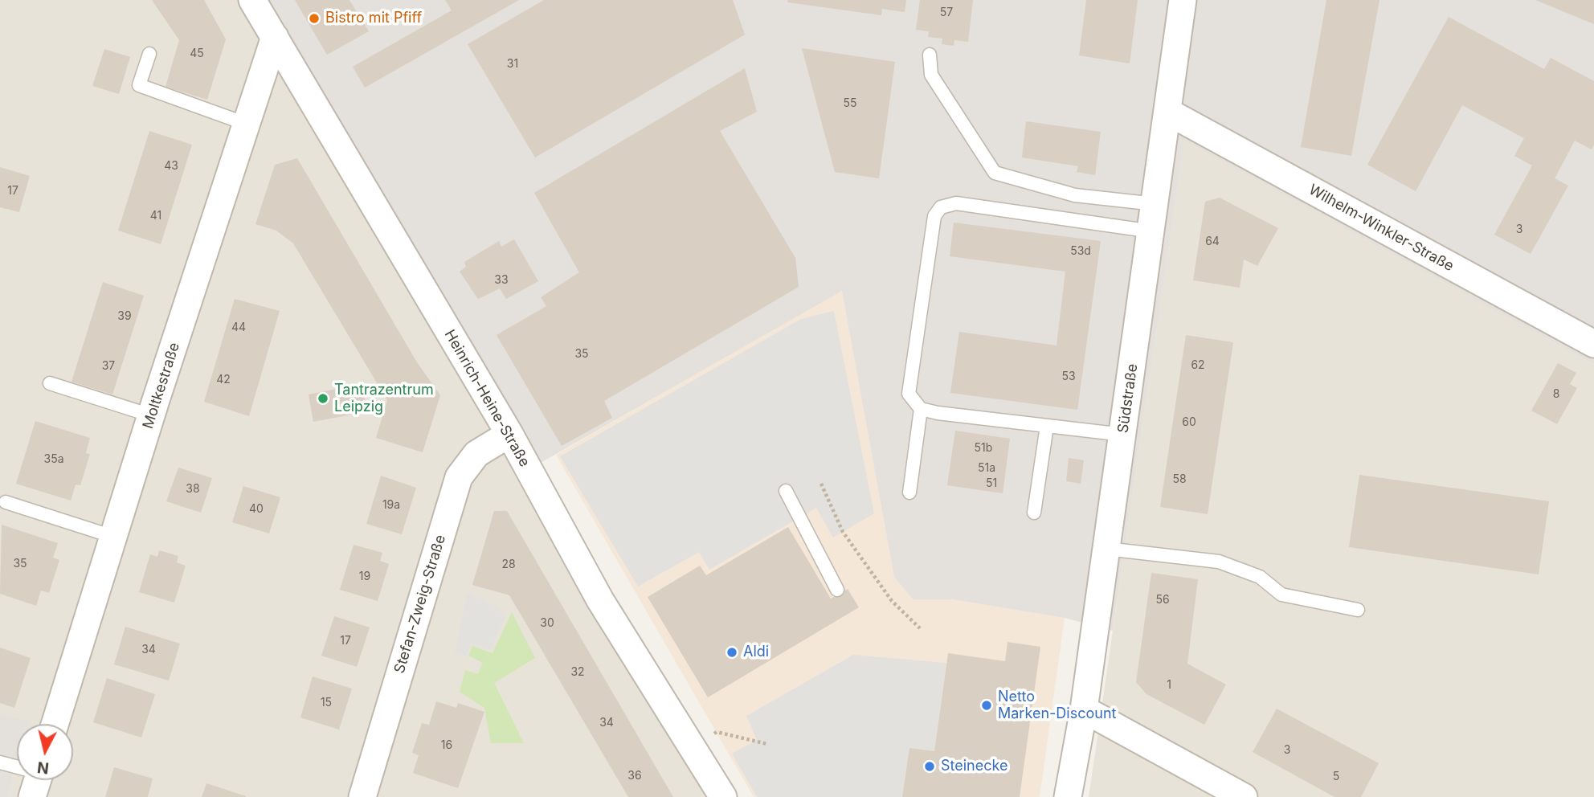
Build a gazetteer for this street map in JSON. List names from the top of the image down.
{
  "streets": {
    "street": [
      "Wilhelm-Winkler-Straße",
      "Moltkestraße",
      "Heinrich-Heine-Straße",
      "Südstraße",
      "Stefan-Zweig-Straße"
    ]
  },
  "crossings": [
    ["Wilhelm-Winkler-Straße", "Südstraße"],
    ["Moltkestraße", "Heinrich-Heine-Straße"],
    ["Heinrich-Heine-Straße", "Stefan-Zweig-Straße"]
  ],
  "places": [
    "Bistro mit Pfiff",
    "Tantrazentrum Leipzig",
    "Aldi",
    "Netto Marken-Discount",
    "Steinecke"
  ],
  "house_numbers": [
    "57",
    "45",
    "31",
    "55",
    "43",
    "17",
    "41",
    "3",
    "64",
    "53d",
    "33",
    "39",
    "44",
    "35",
    "62",
    "37",
    "53",
    "42",
    "8",
    "60",
    "51b",
    "35a",
    "51a",
    "58",
    "51",
    "38",
    "19a",
    "40",
    "35",
    "28",
    "19",
    "56",
    "30",
    "17",
    "34",
    "32",
    "1",
    "15",
    "34",
    "16",
    "3",
    "36",
    "5"
  ],
  "north": "bottom"
}
